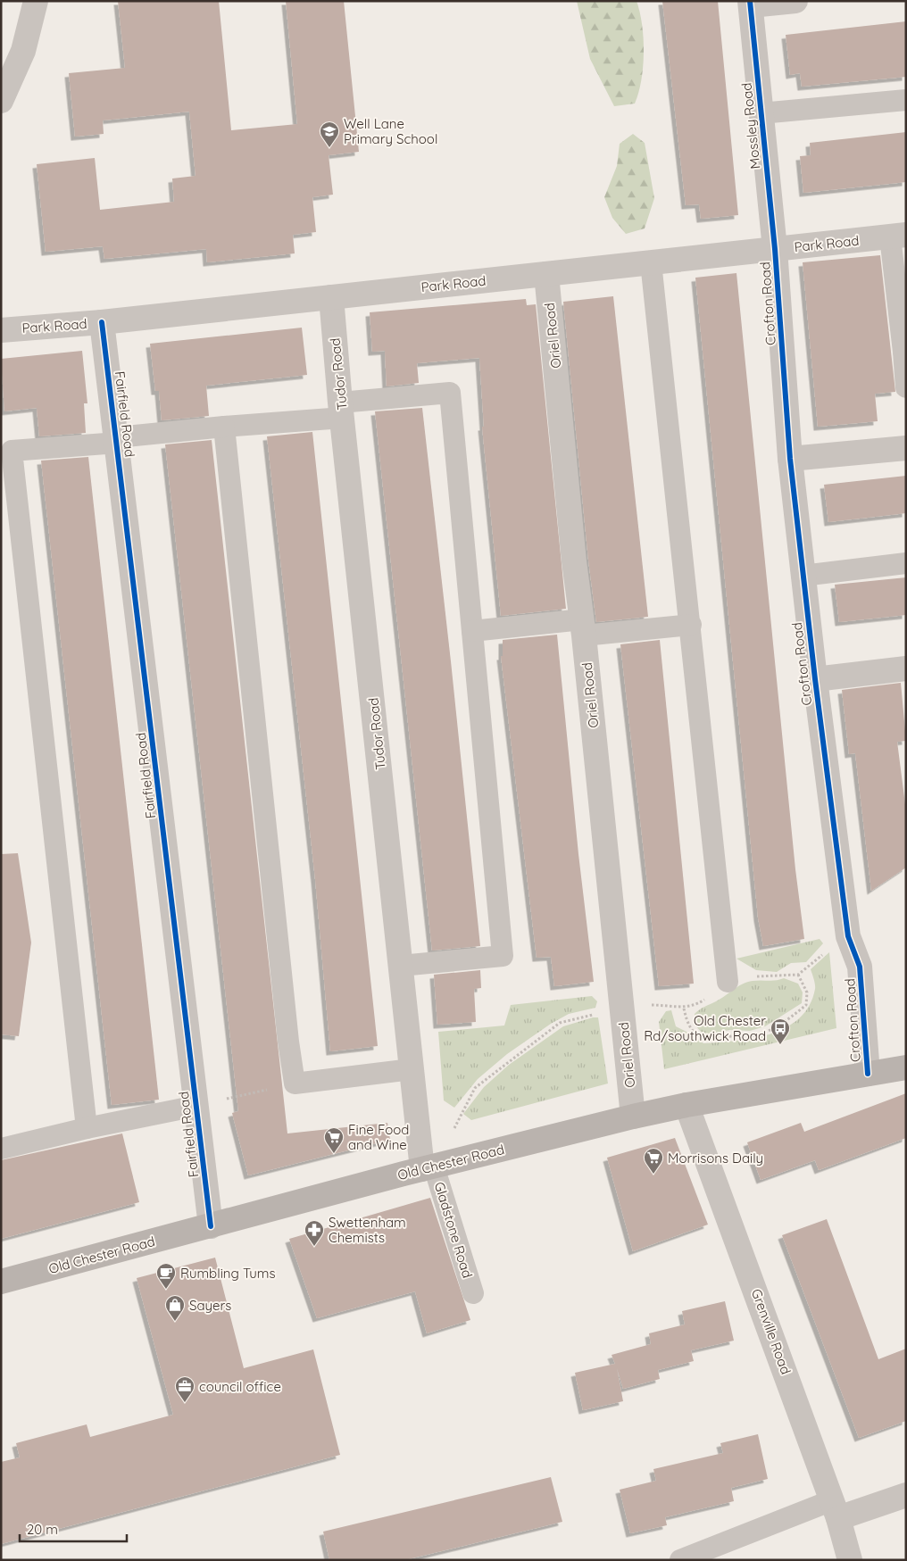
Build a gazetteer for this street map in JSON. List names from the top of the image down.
{
  "streets": {
    "main road": ["Old Chester Road"],
    "street": [
      "Mossley Road",
      "Park Road",
      "Crofton Road",
      "Oriel Road",
      "Tudor Road",
      "Fairfield Road",
      "Grenville Road"
    ],
    "lane": ["Gladstone Road"]
  },
  "crossings": [
    ["Mossley Road", "Park Road"],
    ["Mossley Road", "Crofton Road"],
    ["Park Road", "Crofton Road"],
    ["Park Road", "Oriel Road"],
    ["Park Road", "Tudor Road"],
    ["Park Road", "Fairfield Road"],
    ["Crofton Road", "Old Chester Road"],
    ["Oriel Road", "Old Chester Road"],
    ["Tudor Road", "Old Chester Road"],
    ["Tudor Road", "Gladstone Road"],
    ["Fairfield Road", "Old Chester Road"],
    ["Old Chester Road", "Gladstone Road"],
    ["Old Chester Road", "Grenville Road"]
  ],
  "places": {
    "school or university": ["Well Lane Primary School"],
    "bus stop": ["Old Chester Rd/southwick Road"],
    "supermarket": ["Fine Food and Wine", "Morrisons Daily"],
    "pharmacy": ["Swettenham Chemists"],
    "cafe": ["Rumbling Tums"],
    "shop": ["Sayers"],
    "office": ["council office"]
  },
  "scale_bar": "20 m"
}
